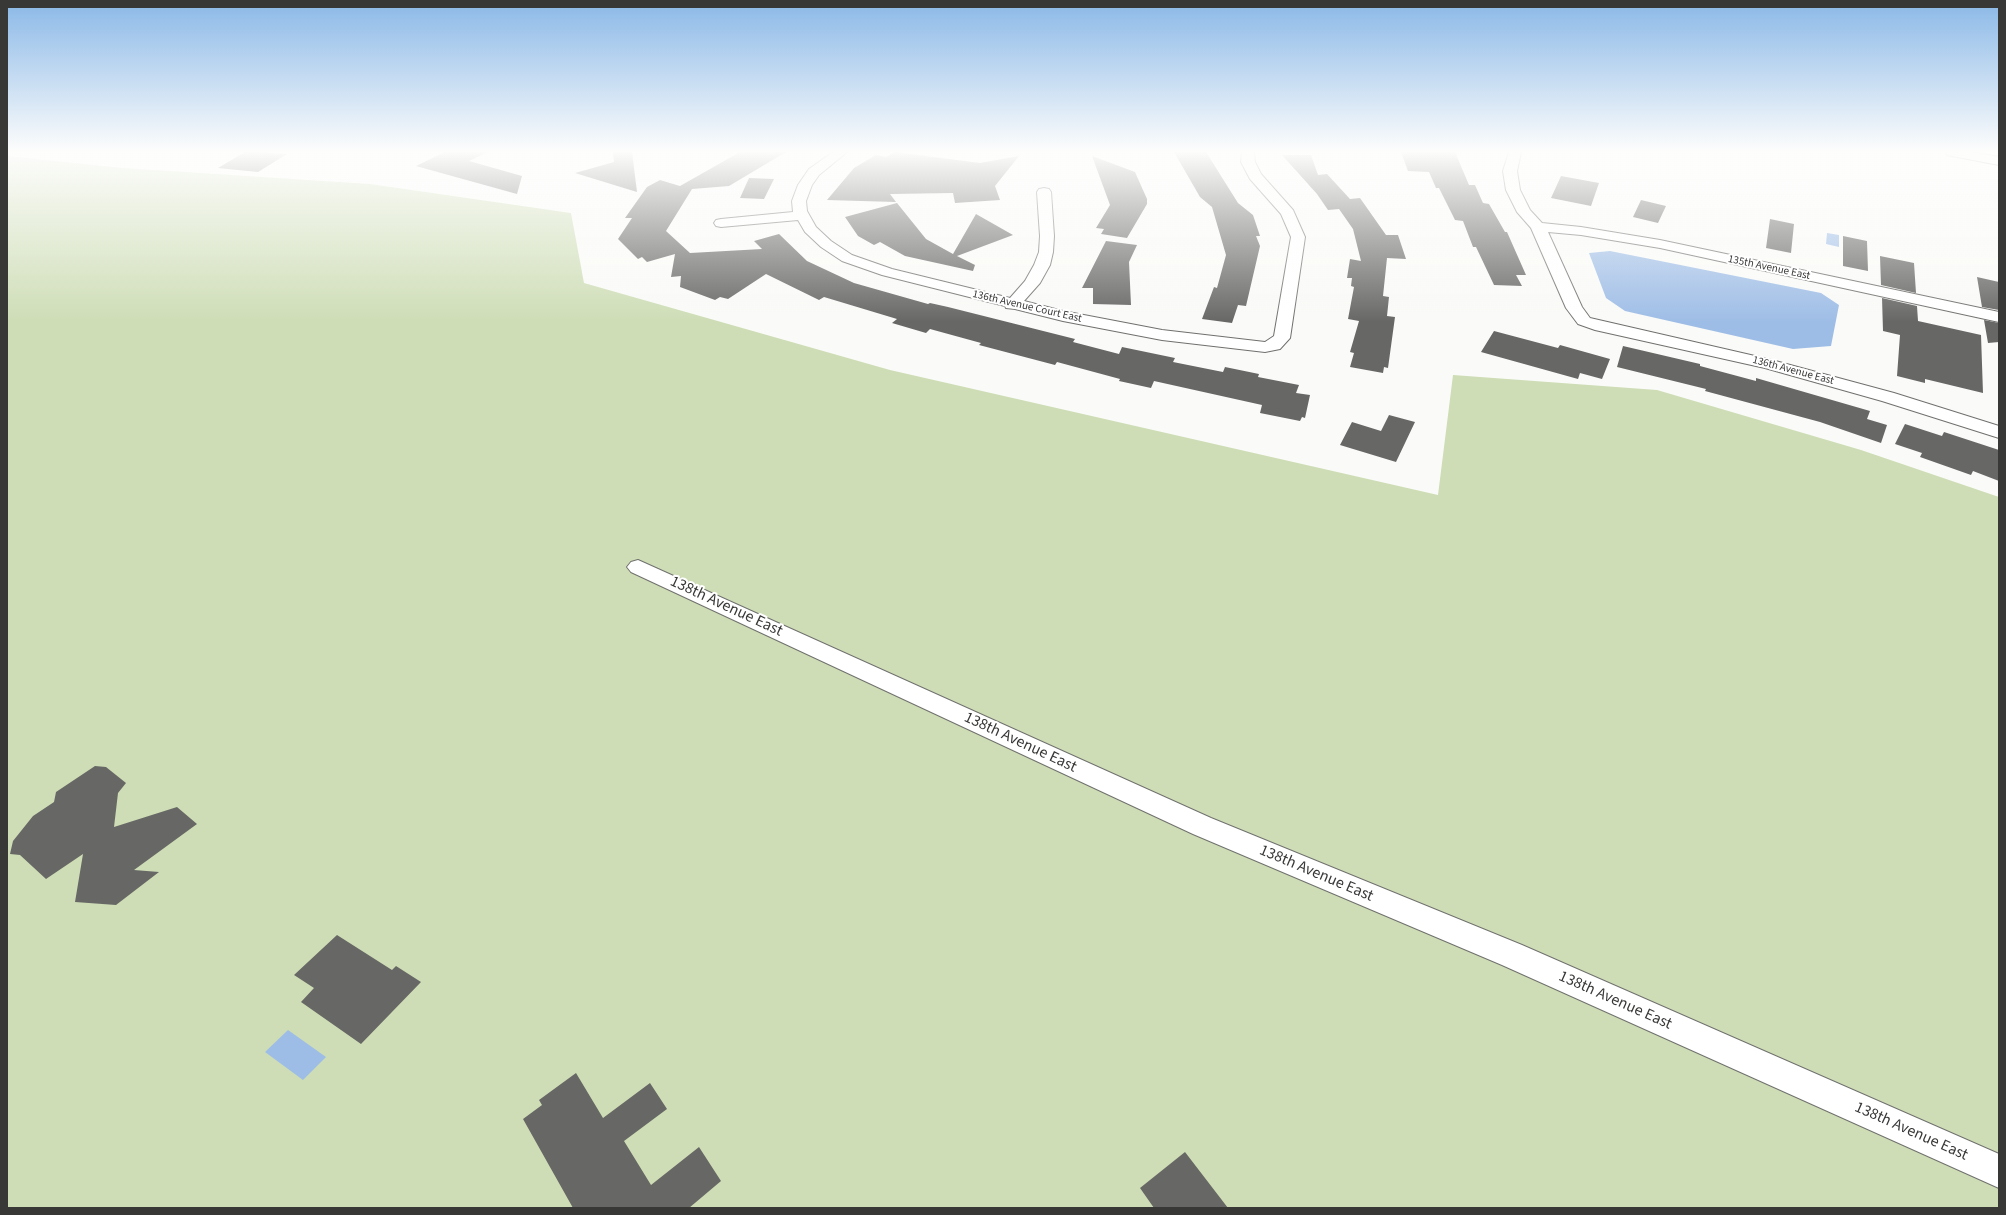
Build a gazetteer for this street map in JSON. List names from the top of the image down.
{
  "streets": {
    "street": [
      "135th Avenue East",
      "136th Avenue Court East",
      "136th Avenue East",
      "138th Avenue East"
    ]
  },
  "crossings": [
    ["135th Avenue East", "136th Avenue East"]
  ]
}
